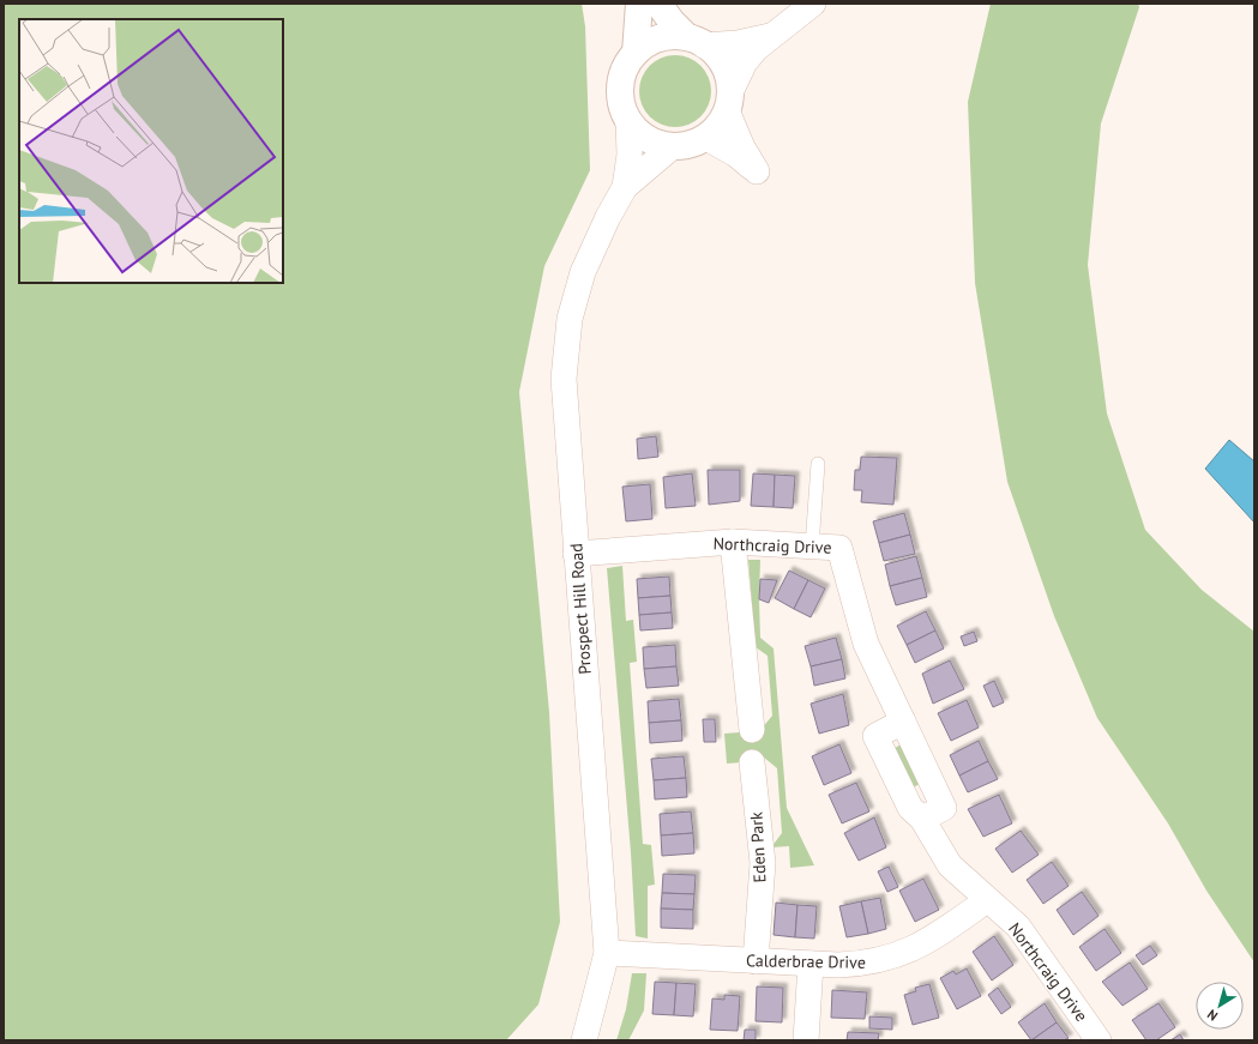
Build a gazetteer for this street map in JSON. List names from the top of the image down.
{
  "streets": {
    "street": [
      "Northcraig Drive",
      "Prospect Hill Road",
      "Eden Park",
      "Calderbrae Drive"
    ]
  },
  "crossings": [
    ["Northcraig Drive", "Prospect Hill Road"],
    ["Northcraig Drive", "Calderbrae Drive"],
    ["Prospect Hill Road", "Calderbrae Drive"],
    ["Eden Park", "Calderbrae Drive"]
  ],
  "north": "bottom left"
}
